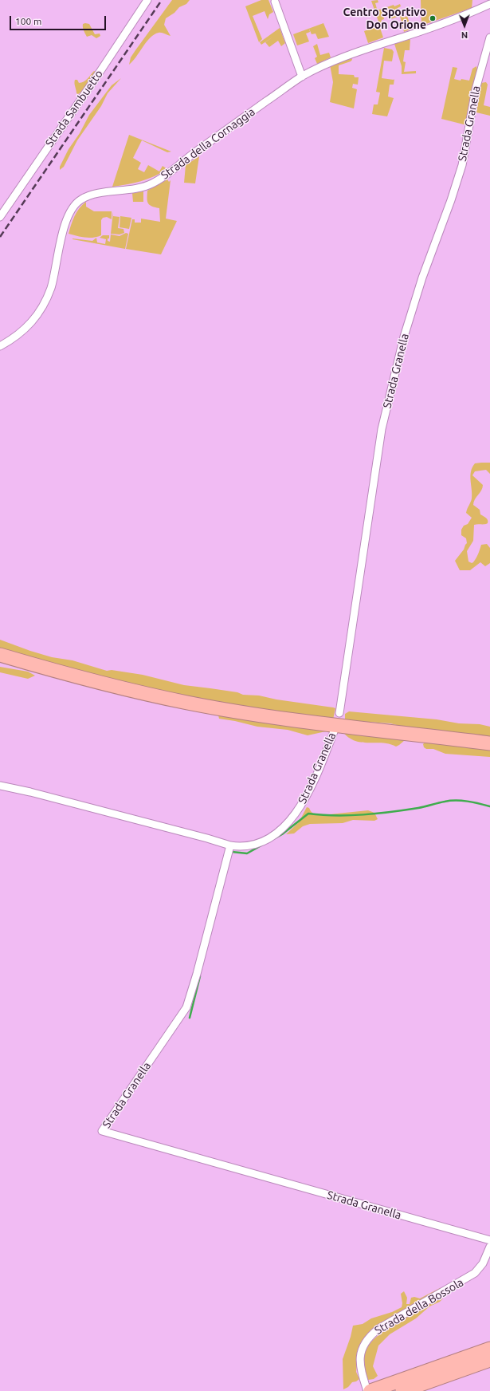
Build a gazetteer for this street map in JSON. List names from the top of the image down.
{
  "streets": {
    "street": [
      "Strada Sambuetto",
      "Strada Granella",
      "Strada della Cornaggia",
      "Strada della Bossola"
    ]
  },
  "places": ["Centro Sportivo Don Orione"],
  "scale_bar": "100 m",
  "north": "bottom"
}
